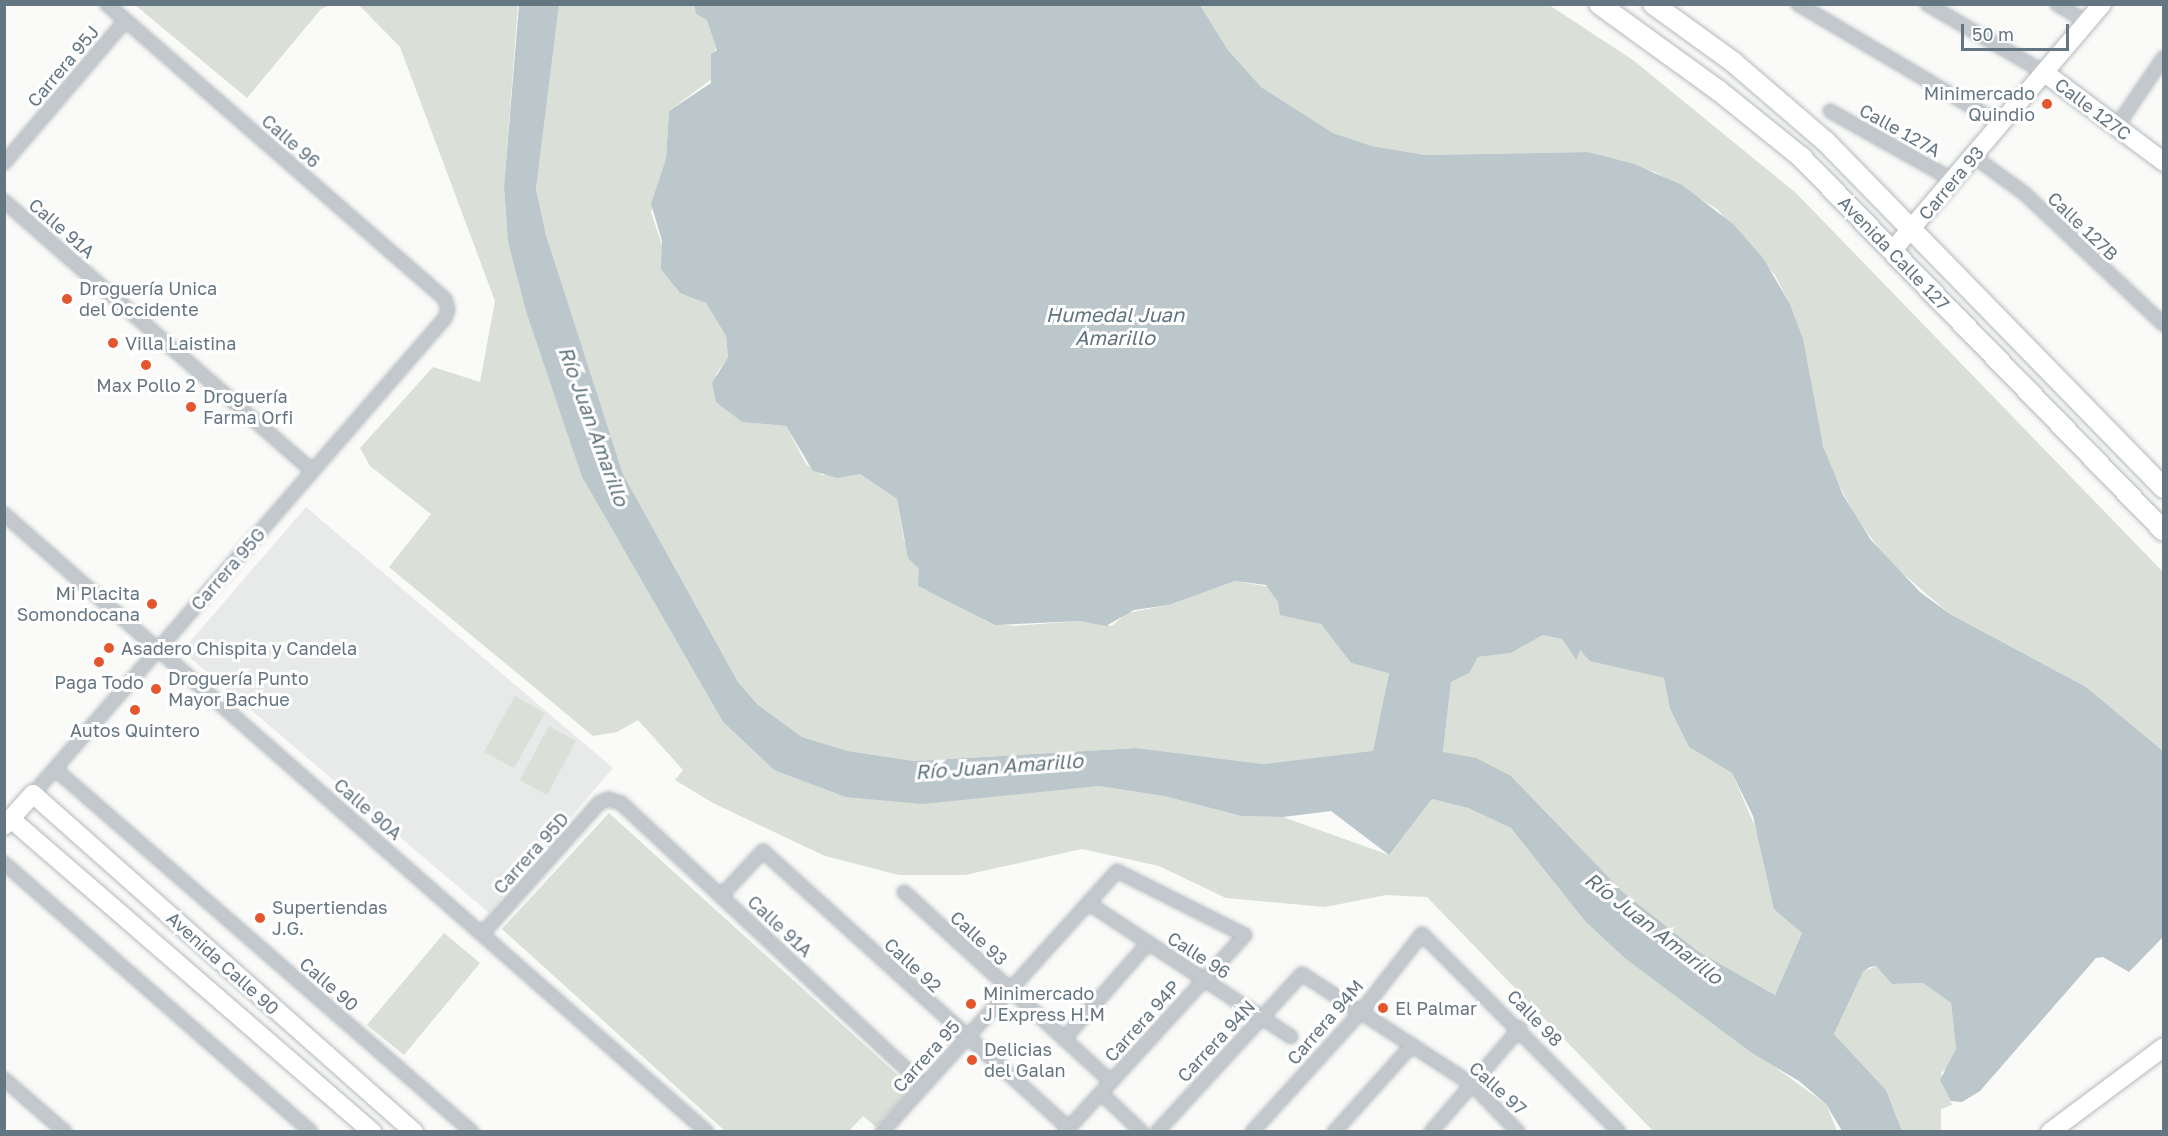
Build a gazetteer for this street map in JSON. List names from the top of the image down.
{
  "streets": {
    "main road": [
      "Calle 127C",
      "Carrera 93",
      "Avenida Calle 127",
      "Carrera 95G",
      "Avenida Calle 90"
    ],
    "street": [
      "Carrera 95J",
      "Calle 127A",
      "Calle 96",
      "Calle 127B",
      "Calle 91A",
      "Calle 90A",
      "Carrera 95D",
      "Calle 93",
      "Calle 92",
      "Calle 90",
      "Calle 98",
      "Carrera 94P",
      "Carrera 94M",
      "Carrera 94N",
      "Carrera 95",
      "Calle 97"
    ]
  },
  "crossings": [
    ["Carrera 95J", "Calle 96"],
    ["Calle 127C", "Carrera 93"],
    ["Calle 127A", "Carrera 93"],
    ["Calle 96", "Carrera 95G"],
    ["Calle 96", "Carrera 94P"],
    ["Calle 96", "Carrera 94N"],
    ["Calle 96", "Carrera 95"],
    ["Carrera 93", "Calle 127B"],
    ["Carrera 93", "Avenida Calle 127"],
    ["Calle 91A", "Carrera 95G"],
    ["Calle 91A", "Carrera 95D"],
    ["Calle 91A", "Calle 92"],
    ["Calle 91A", "Carrera 95"],
    ["Carrera 95G", "Calle 90A"],
    ["Carrera 95G", "Avenida Calle 90"],
    ["Carrera 95G", "Calle 90"],
    ["Calle 90A", "Carrera 95D"],
    ["Calle 93", "Carrera 94P"],
    ["Calle 93", "Carrera 95"],
    ["Calle 92", "Carrera 94P"],
    ["Calle 92", "Carrera 95"],
    ["Calle 98", "Carrera 94M"],
    ["Carrera 94P", "Carrera 95"],
    ["Carrera 94M", "Calle 97"],
    ["Carrera 94N", "Calle 97"]
  ],
  "water": ["Humedal Juan Amarillo", "Río Juan Amarillo"],
  "places": [
    "Minimercado Quindio",
    "Droguería Unica del Occidente",
    "Villa Laistina",
    "Max Pollo 2",
    "Droguería Farma Orfi",
    "Mi Placita Somondocana",
    "Asadero Chispita y Candela",
    "Paga Todo",
    "Droguería Punto Mayor Bachue",
    "Autos Quintero",
    "Supertiendas J.G.",
    "Minimercado J Express H.M",
    "El Palmar",
    "Delicias del Galan"
  ],
  "scale_bar": "50 m"
}
